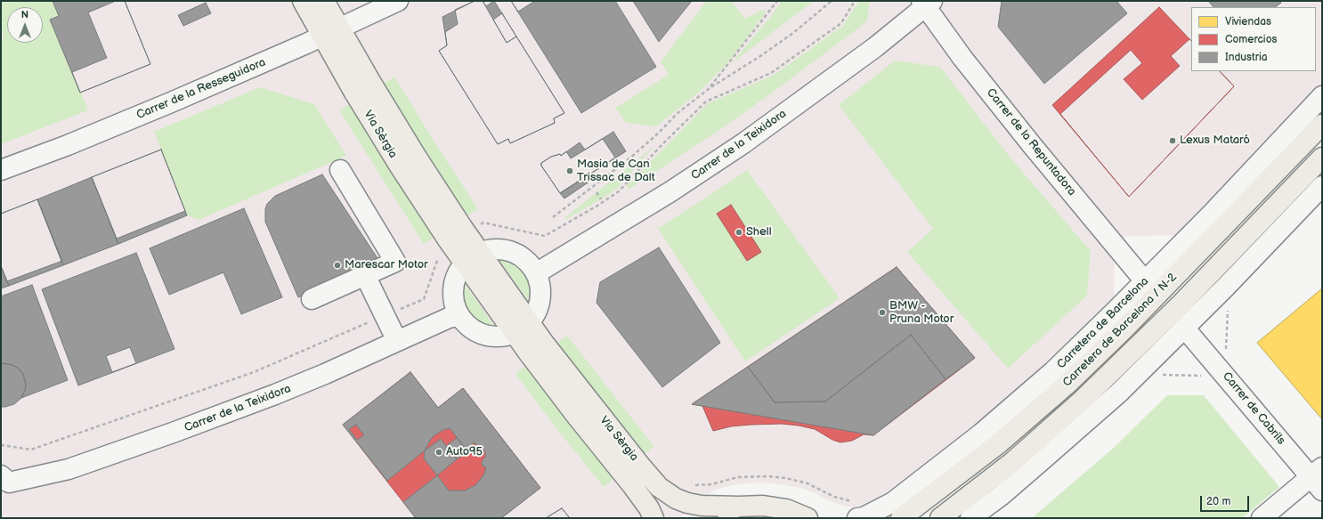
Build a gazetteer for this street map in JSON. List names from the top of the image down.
{
  "streets": {
    "main road": ["Via Sèrgia", "Carretera de Barcelona / N-2"],
    "street": [
      "Carrer de la Resseguidora",
      "Carrer de la Repuntadora",
      "Carrer de la Teixidora",
      "Carretera de Barcelona",
      "Carrer de Cabrils"
    ]
  },
  "crossings": [
    ["Carrer de la Resseguidora", "Via Sèrgia"],
    ["Carrer de la Repuntadora", "Carrer de la Teixidora"],
    ["Carrer de la Repuntadora", "Carretera de Barcelona"]
  ],
  "places": [
    "Lexus Mataró",
    "Masia de Can Trissac de Dalt",
    "Shell",
    "Marescar Motor",
    "BMW - Pruna Motor",
    "Auto95"
  ],
  "legend": ["Viviendas", "Comercios", "Industria"],
  "scale_bar": "20 m",
  "north": "top"
}
